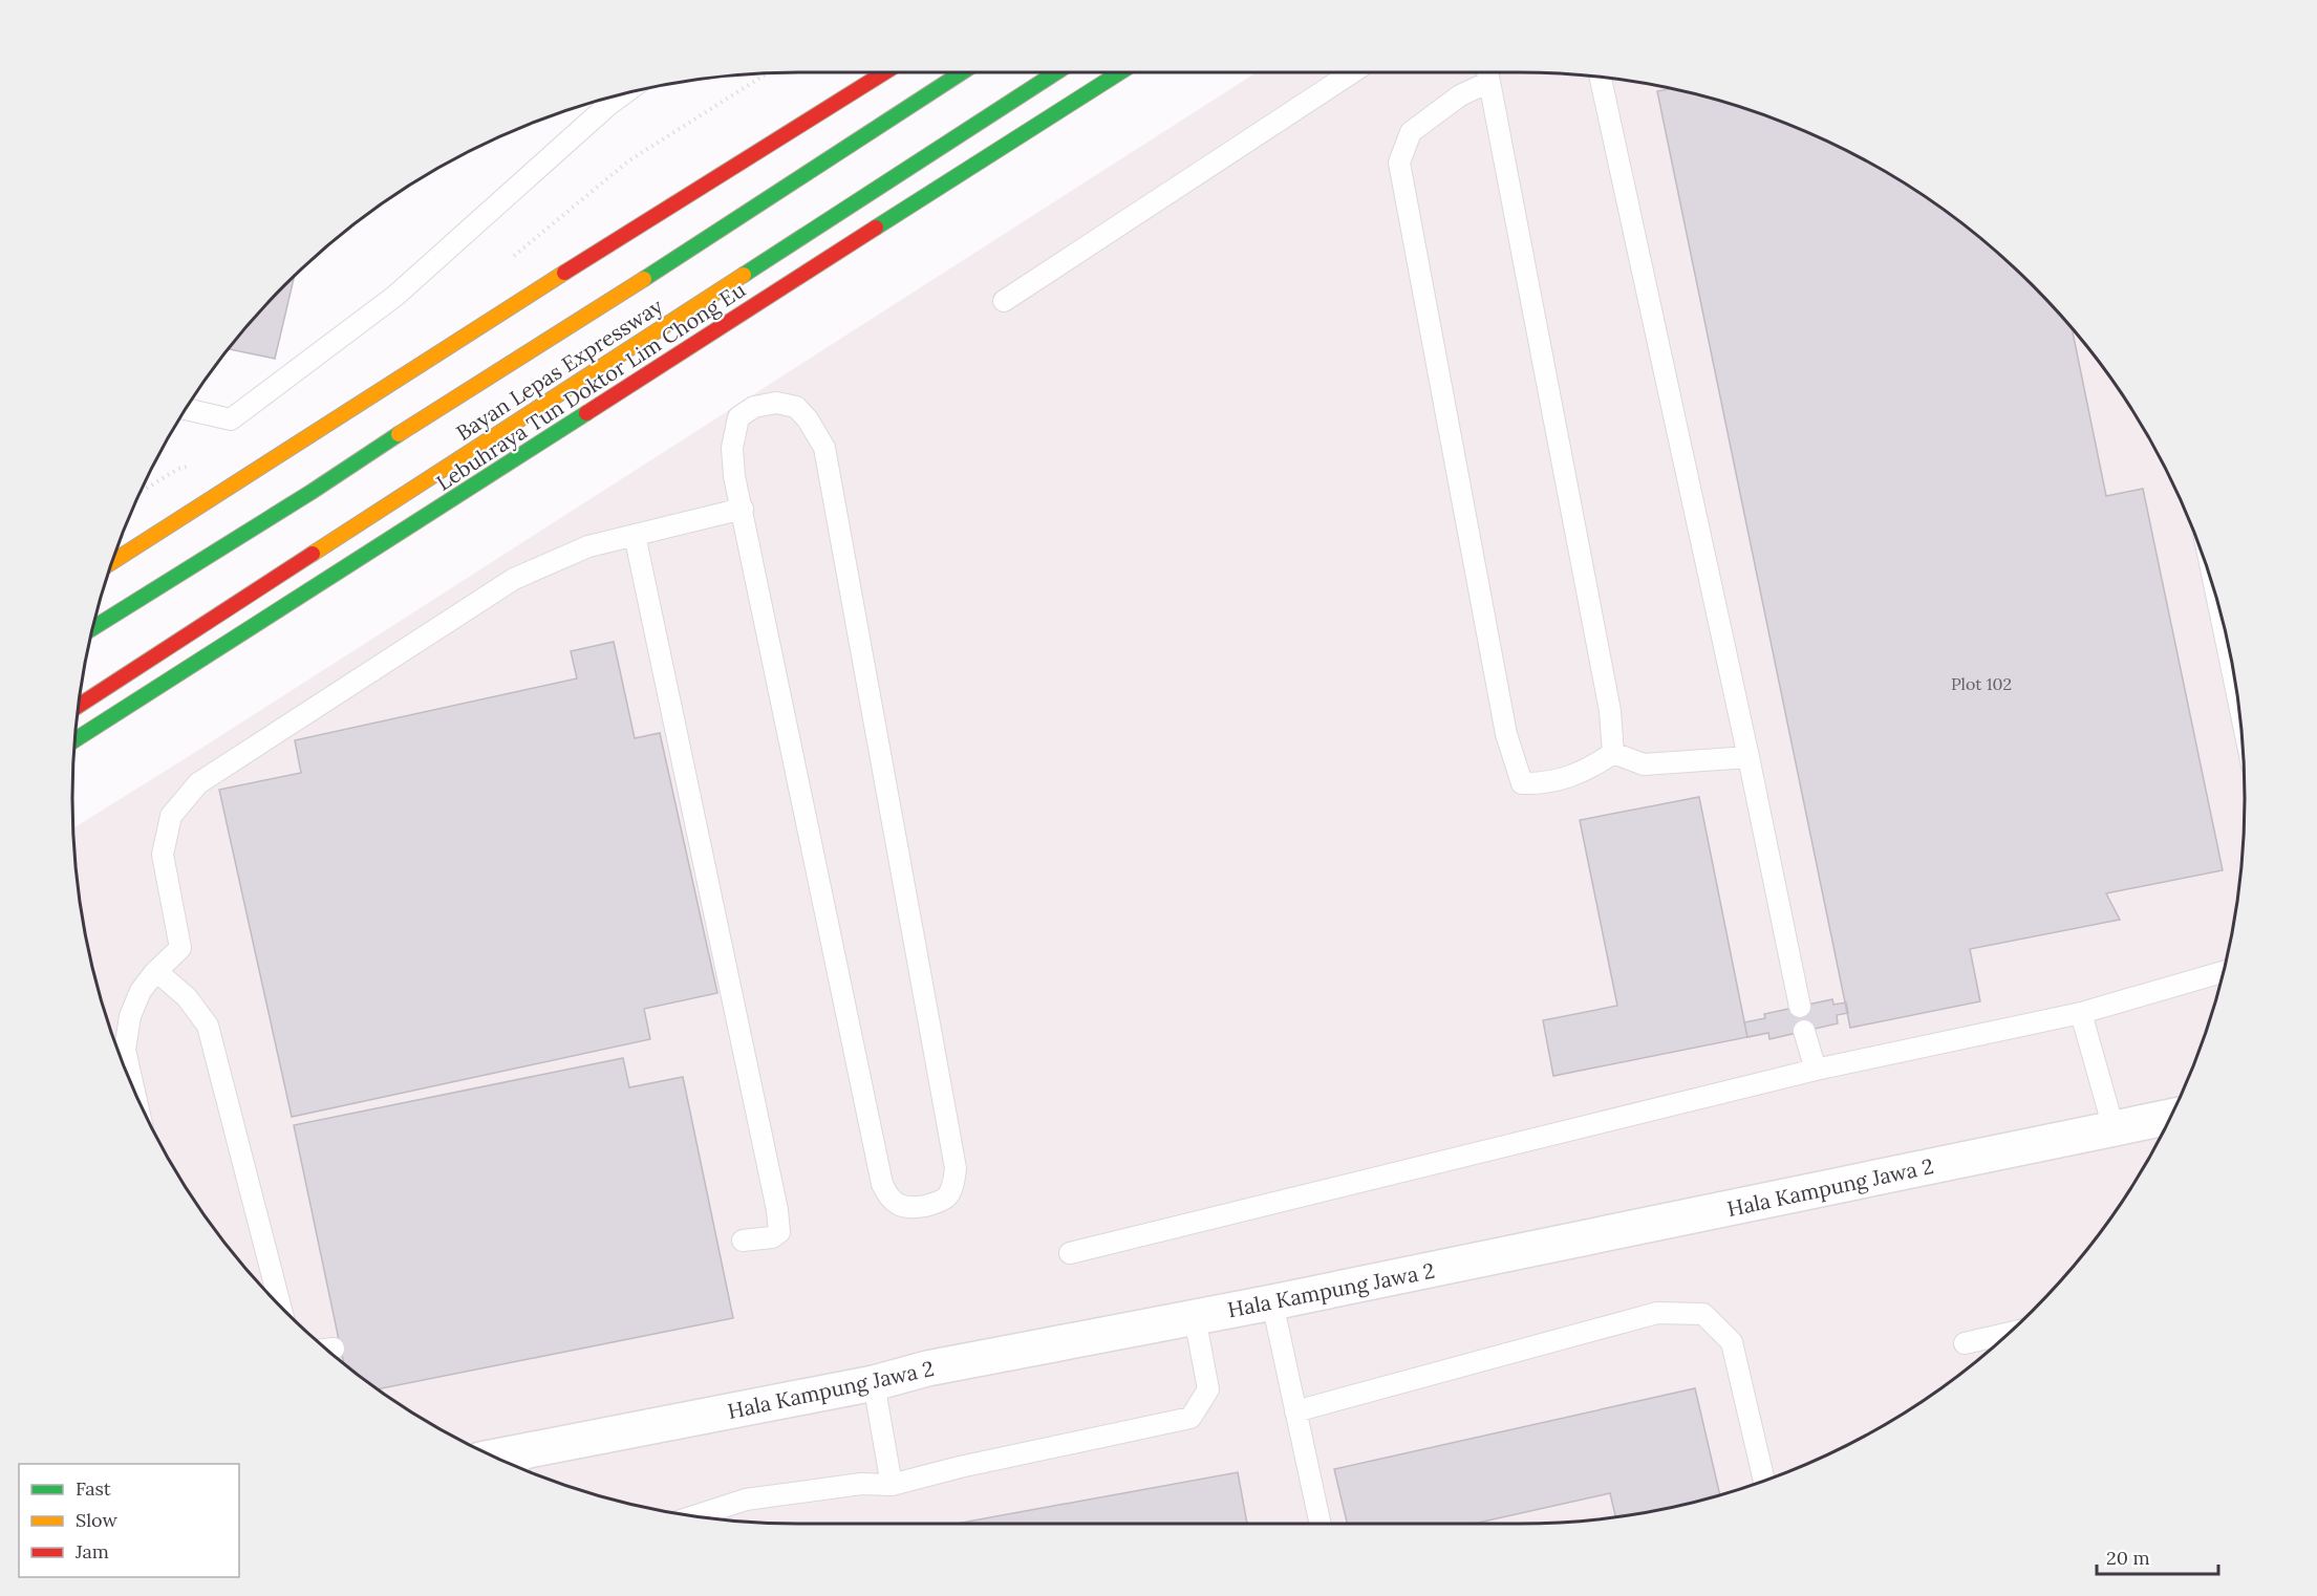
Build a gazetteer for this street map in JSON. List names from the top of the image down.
{
  "streets": {
    "highway": ["Bayan Lepas Expressway", "Lebuhraya Tun Doktor Lim Chong Eu"],
    "street": ["Hala Kampung Jawa 2"]
  },
  "house_numbers": ["Plot 102"],
  "legend": ["Fast", "Slow", "Jam"],
  "scale_bar": "20 m"
}
